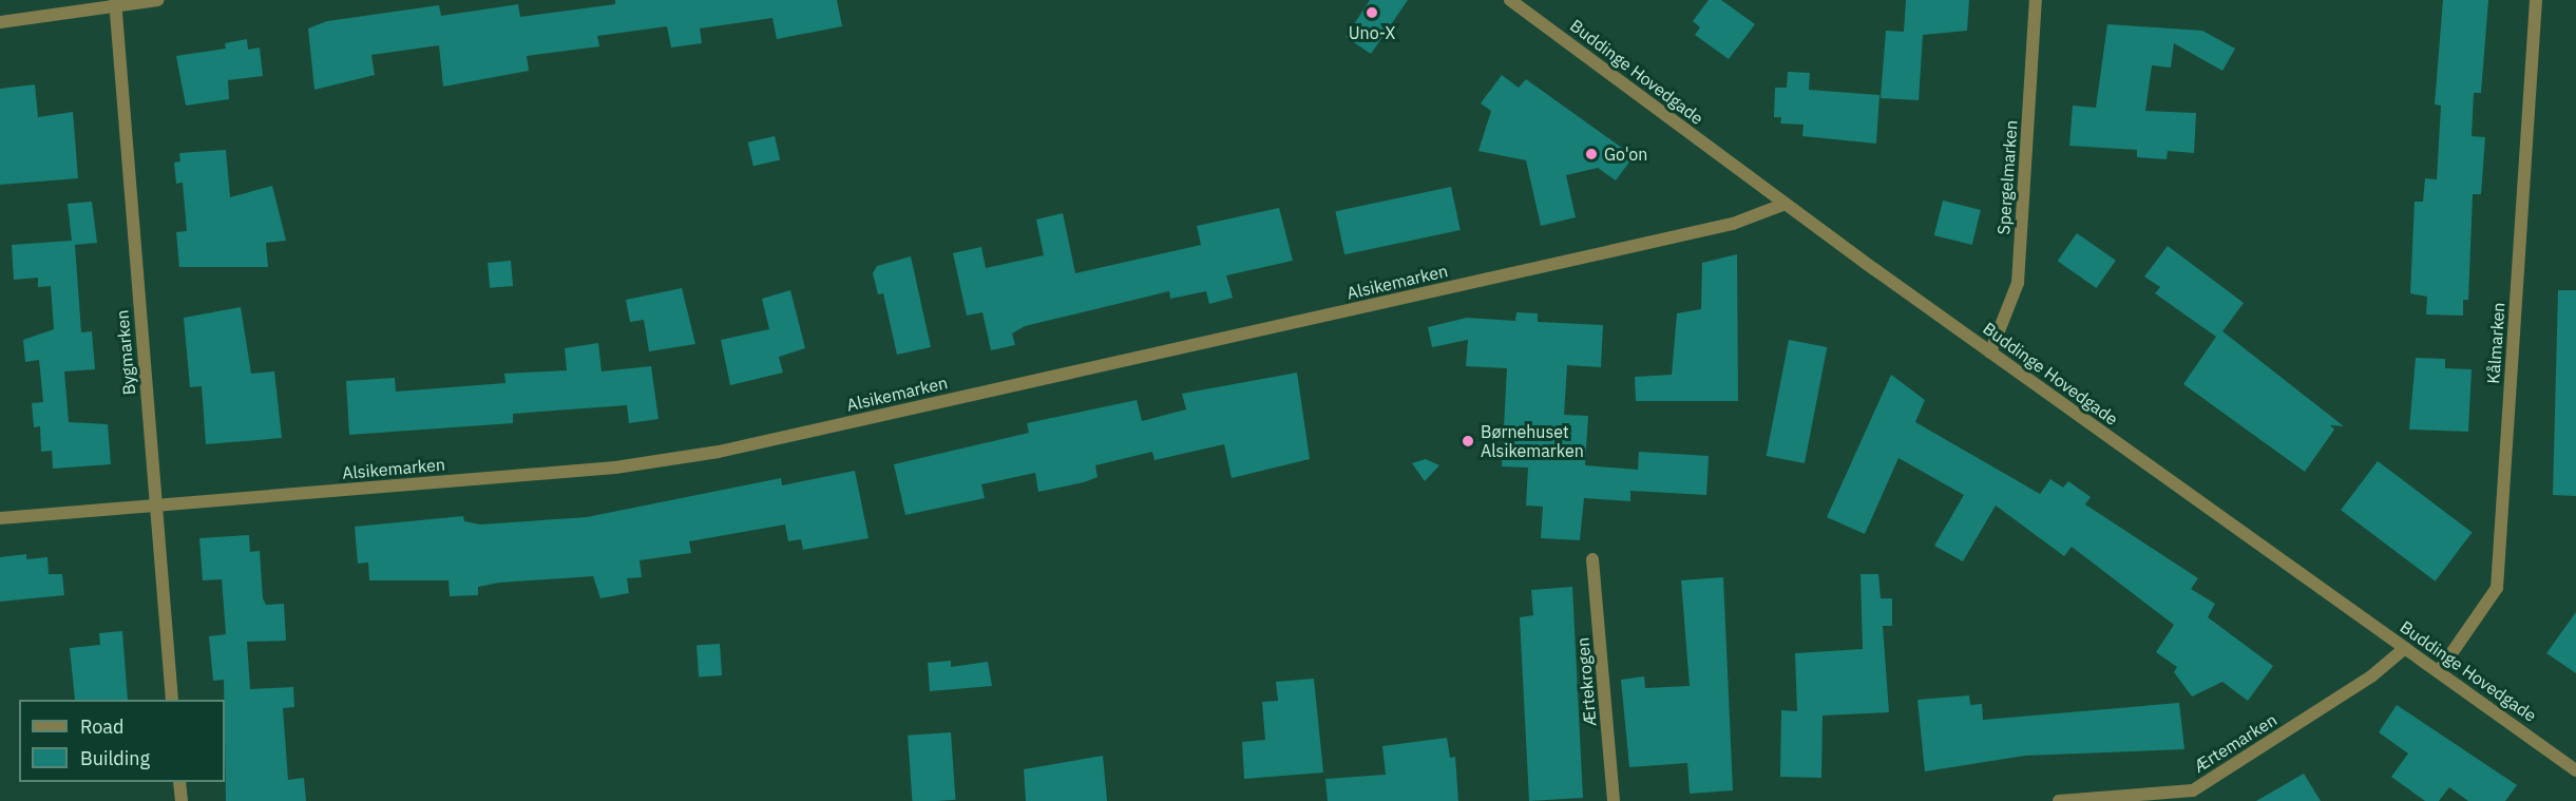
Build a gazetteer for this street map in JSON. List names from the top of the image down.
{
  "streets": {
    "street": [
      "Buddinge Hovedgade",
      "Spergelmarken",
      "Alsikemarken",
      "Kålmarken",
      "Bygmarken",
      "Ærtekrogen",
      "Ærtemarken"
    ]
  },
  "crossings": [
    ["Buddinge Hovedgade", "Spergelmarken"],
    ["Buddinge Hovedgade", "Alsikemarken"],
    ["Buddinge Hovedgade", "Kålmarken"],
    ["Buddinge Hovedgade", "Ærtemarken"],
    ["Alsikemarken", "Bygmarken"]
  ],
  "places": ["Uno-X", "Go'on", "Børnehuset Alsikemarken"],
  "legend": ["Road", "Building"]
}
